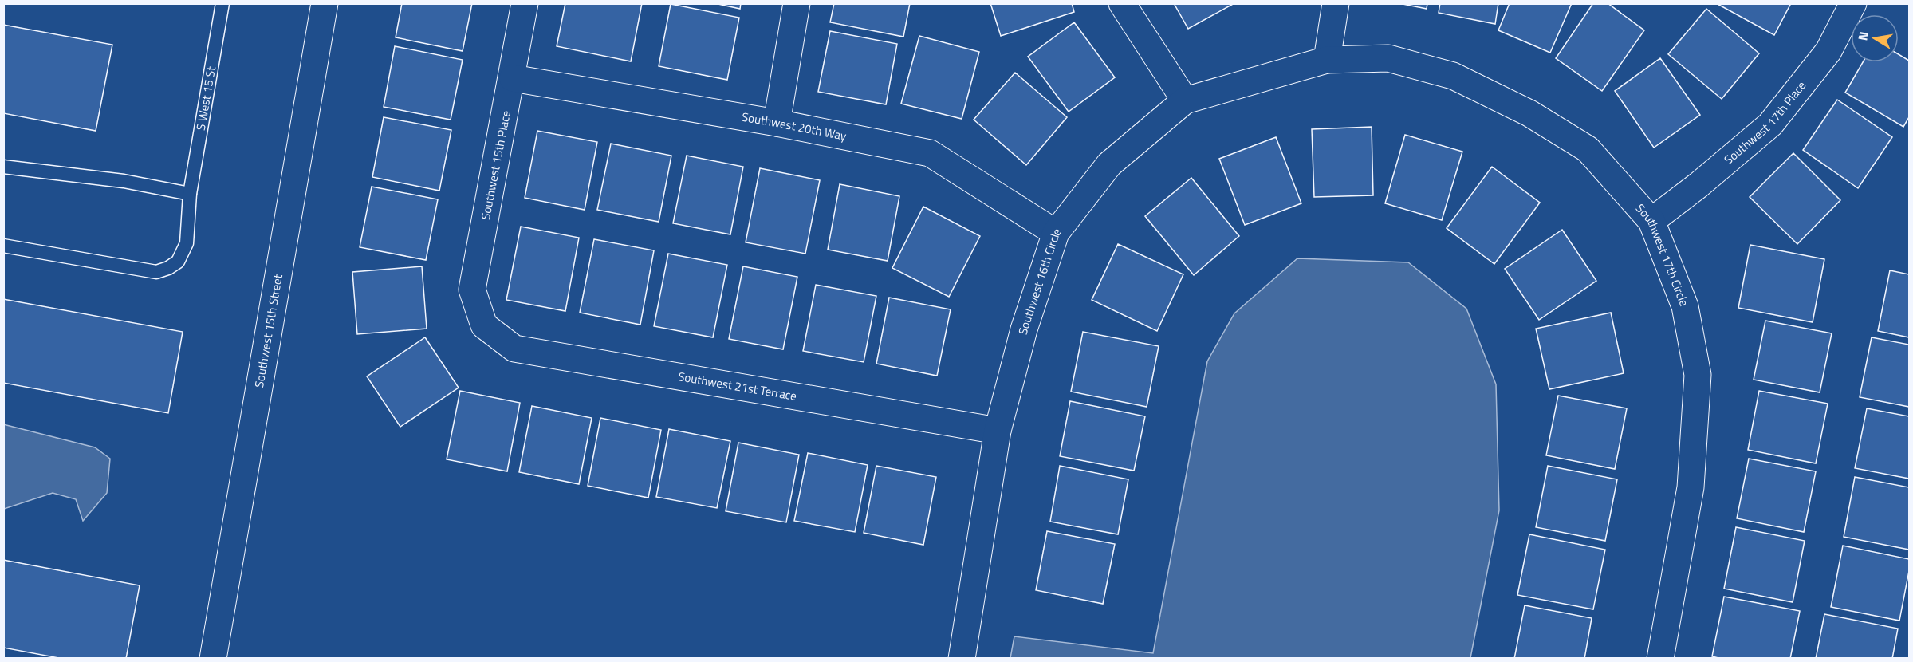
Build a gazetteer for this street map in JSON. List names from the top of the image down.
{
  "streets": {
    "street": [
      "Southwest 17th Place",
      "Southwest 20th Way",
      "Southwest 15th Place",
      "Southwest 17th Circle",
      "Southwest 16th Circle",
      "Southwest 15th Street",
      "Southwest 21st Terrace"
    ],
    "lane": ["S West 15 St"]
  },
  "crossings": [
    ["Southwest 17th Place", "Southwest 17th Circle"],
    ["Southwest 20th Way", "Southwest 15th Place"],
    ["Southwest 20th Way", "Southwest 16th Circle"],
    ["Southwest 15th Place", "Southwest 21st Terrace"],
    ["Southwest 17th Circle", "Southwest 16th Circle"],
    ["Southwest 16th Circle", "Southwest 21st Terrace"]
  ],
  "north": "left"
}
